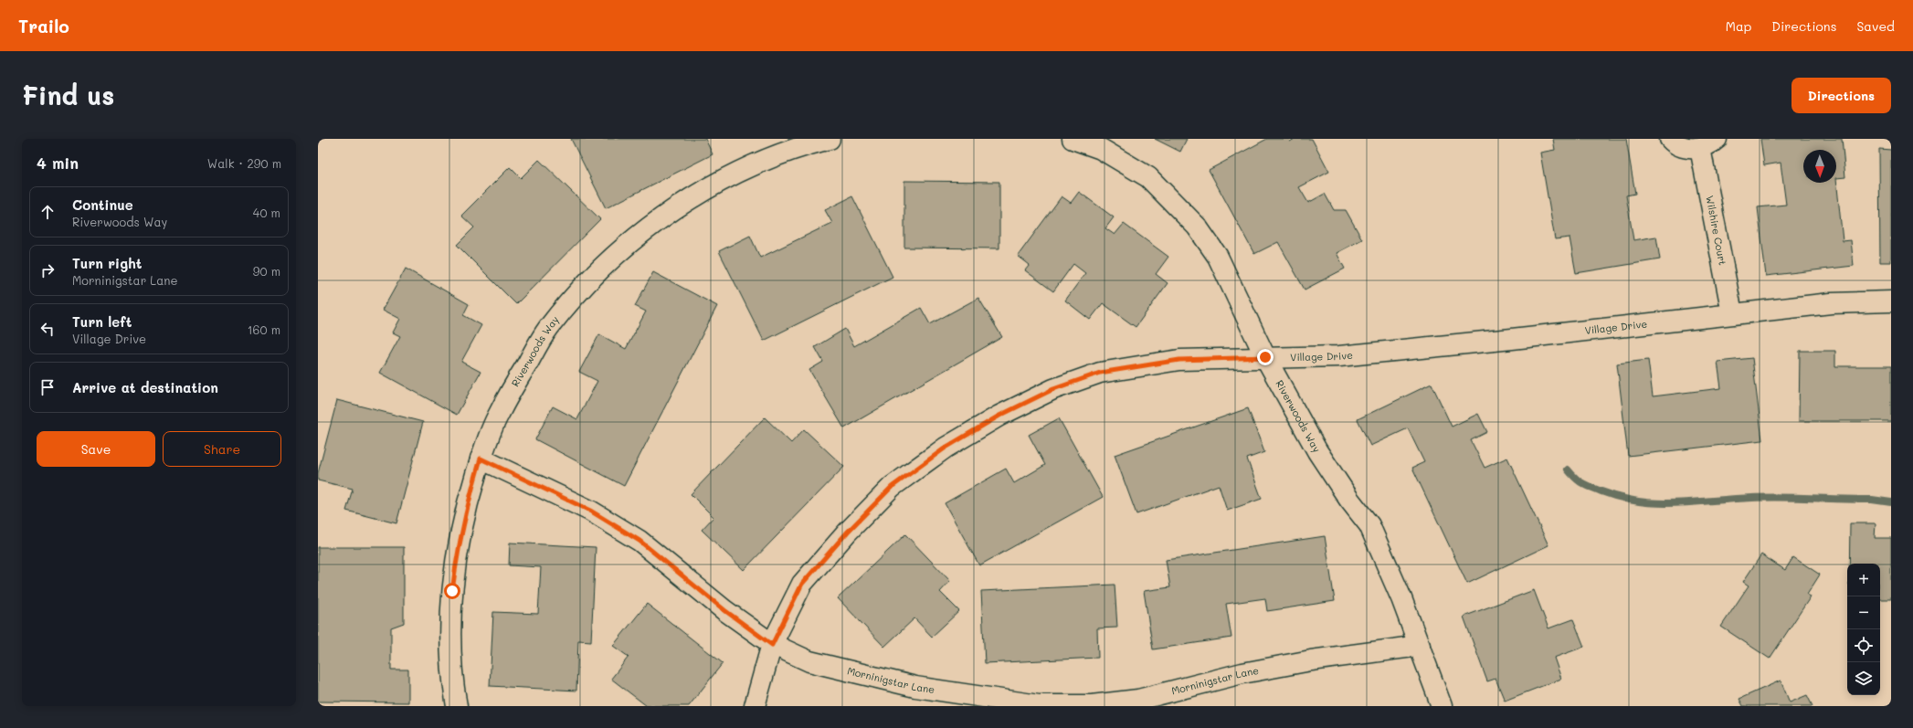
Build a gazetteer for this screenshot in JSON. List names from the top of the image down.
{
  "streets": {
    "street": [
      "Wilshire Court",
      "Village Drive",
      "Riverwoods Way",
      "Morninigstar Lane"
    ]
  },
  "crossings": [
    ["Wilshire Court", "Village Drive"],
    ["Village Drive", "Riverwoods Way"],
    ["Village Drive", "Morninigstar Lane"],
    ["Riverwoods Way", "Morninigstar Lane"]
  ],
  "north": "bottom",
  "page": {
    "header": "Trailo",
    "nav": ["Map", "Directions", "Saved"],
    "buttons": [
      "Directions",
      ["Save", "Share"]
    ],
    "title": "Find us",
    "heading": ["4 min", "Walk · 290 m"],
    "list": [
      ["Continue", "Riverwoods Way", "40 m"],
      ["Turn right", "Morninigstar Lane", "90 m"],
      ["Turn left", "Village Drive", "160 m"],
      "Arrive at destination"
    ],
    "map_buttons": ["+", "−"]
  }
}
